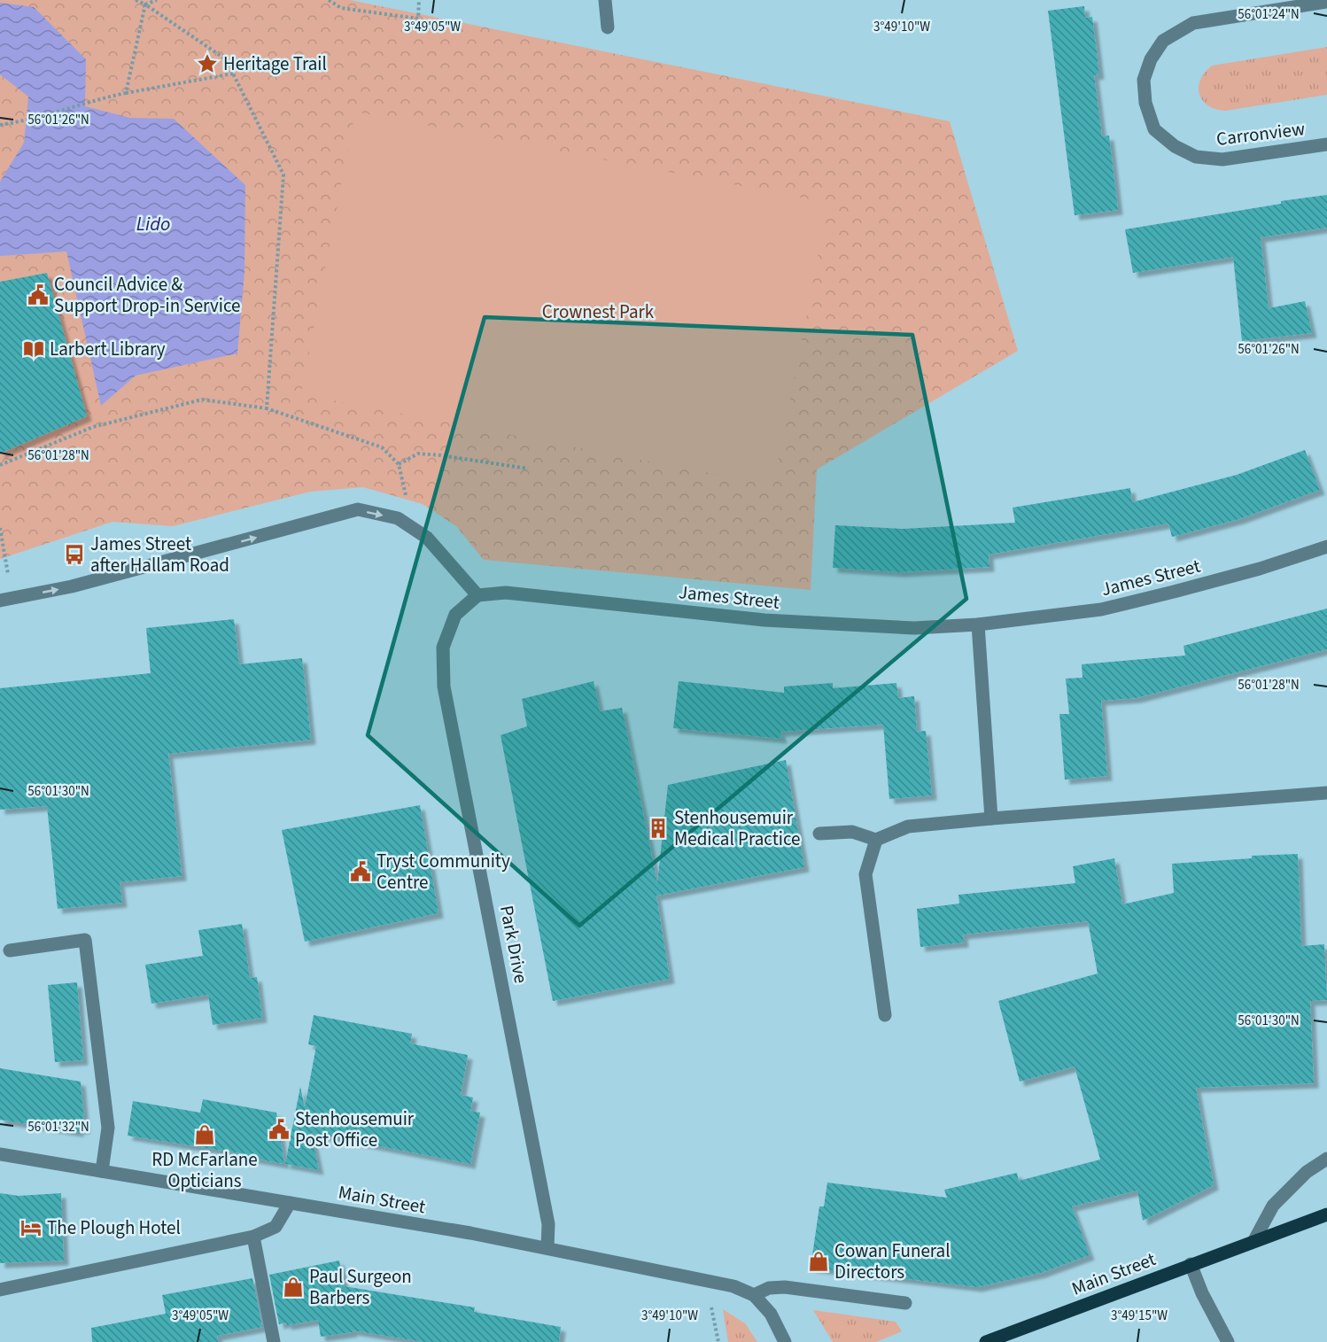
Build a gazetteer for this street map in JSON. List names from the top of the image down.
{
  "streets": {
    "main road": ["Main Street"],
    "street": ["Carronview", "James Street", "Park Drive"]
  },
  "crossings": [
    ["James Street", "Park Drive"],
    ["Park Drive", "Main Street"]
  ],
  "water": ["Lido"],
  "parks": ["Crownest Park"],
  "places": {
    "place": ["Heritage Trail"],
    "public building": ["Council Advice & Support Drop-in Service", "Tryst Community Centre", "Stenhousemuir Post Office"],
    "library": ["Larbert Library"],
    "bus stop": ["James Street after Hallam Road"],
    "building": ["Stenhousemuir Medical Practice"],
    "shop": ["RD McFarlane Opticians", "Cowan Funeral Directors", "Paul Surgeon Barbers"],
    "hotel": ["The Plough Hotel"]
  },
  "coordinates": [
    "56°01'24\"N",
    "3°49'05\"W",
    "3°49'10\"W",
    "56°01'26\"N",
    "56°01'28\"N",
    "56°01'30\"N",
    "56°01'32\"N",
    "3°49'15\"W"
  ]
}
